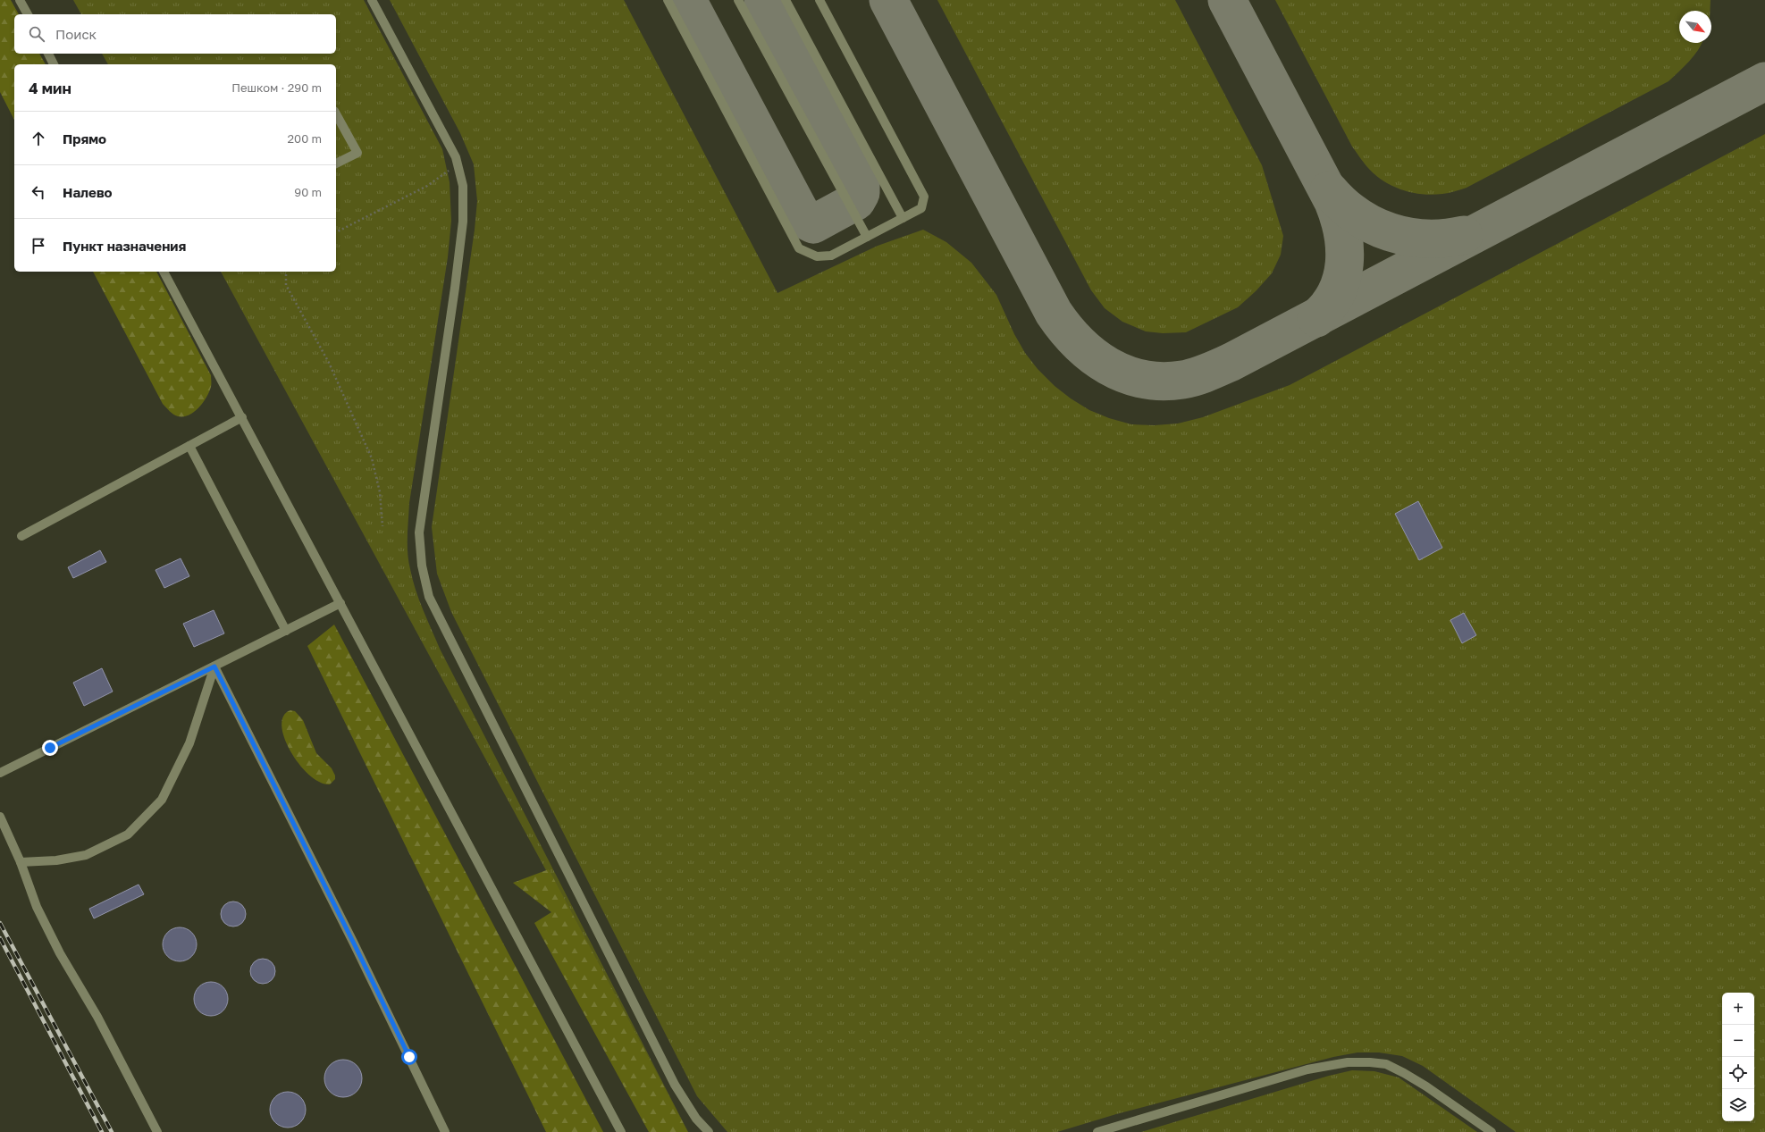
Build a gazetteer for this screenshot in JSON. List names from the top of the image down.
{
  "north": "bottom right",
  "page": {
    "search": "Поиск",
    "heading": ["4 мин", "Пешком · 290 m"],
    "list": [
      ["Прямо", "200 m"],
      ["Налево", "90 m"],
      "Пункт назначения"
    ],
    "map_buttons": ["+", "−"]
  }
}
